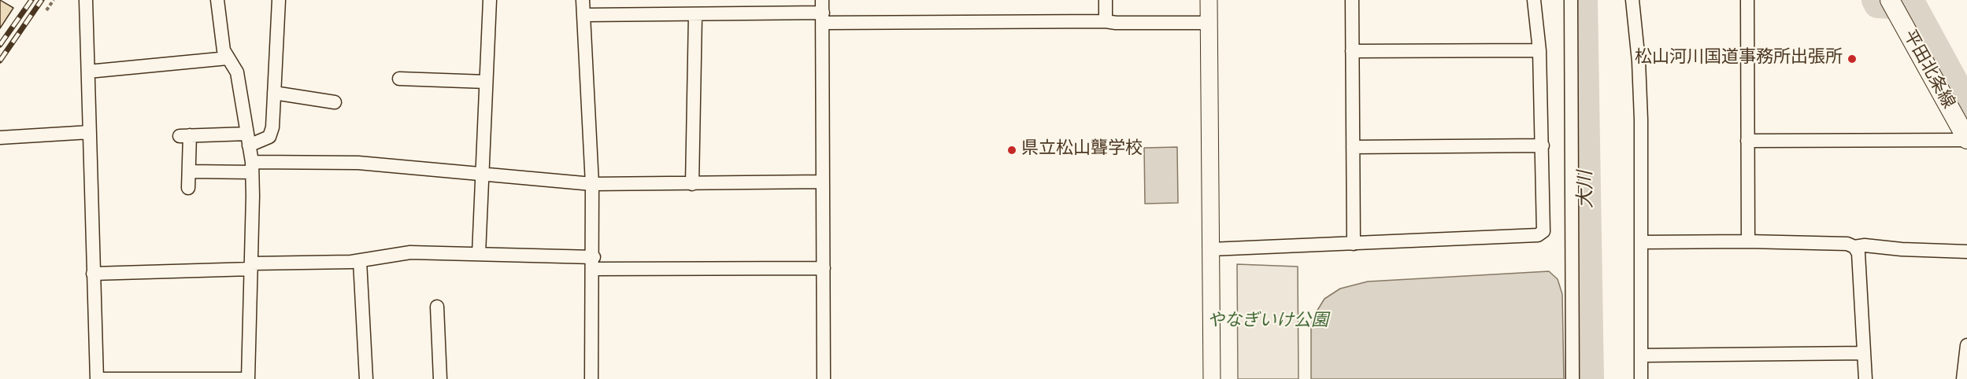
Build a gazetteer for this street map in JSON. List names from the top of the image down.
{
  "streets": {
    "main road": ["平田北条線"]
  },
  "water": ["大川"],
  "parks": ["やなぎいけ公園"],
  "places": ["松山河川国道事務所出張所", "県立松山聾学校"]
}
